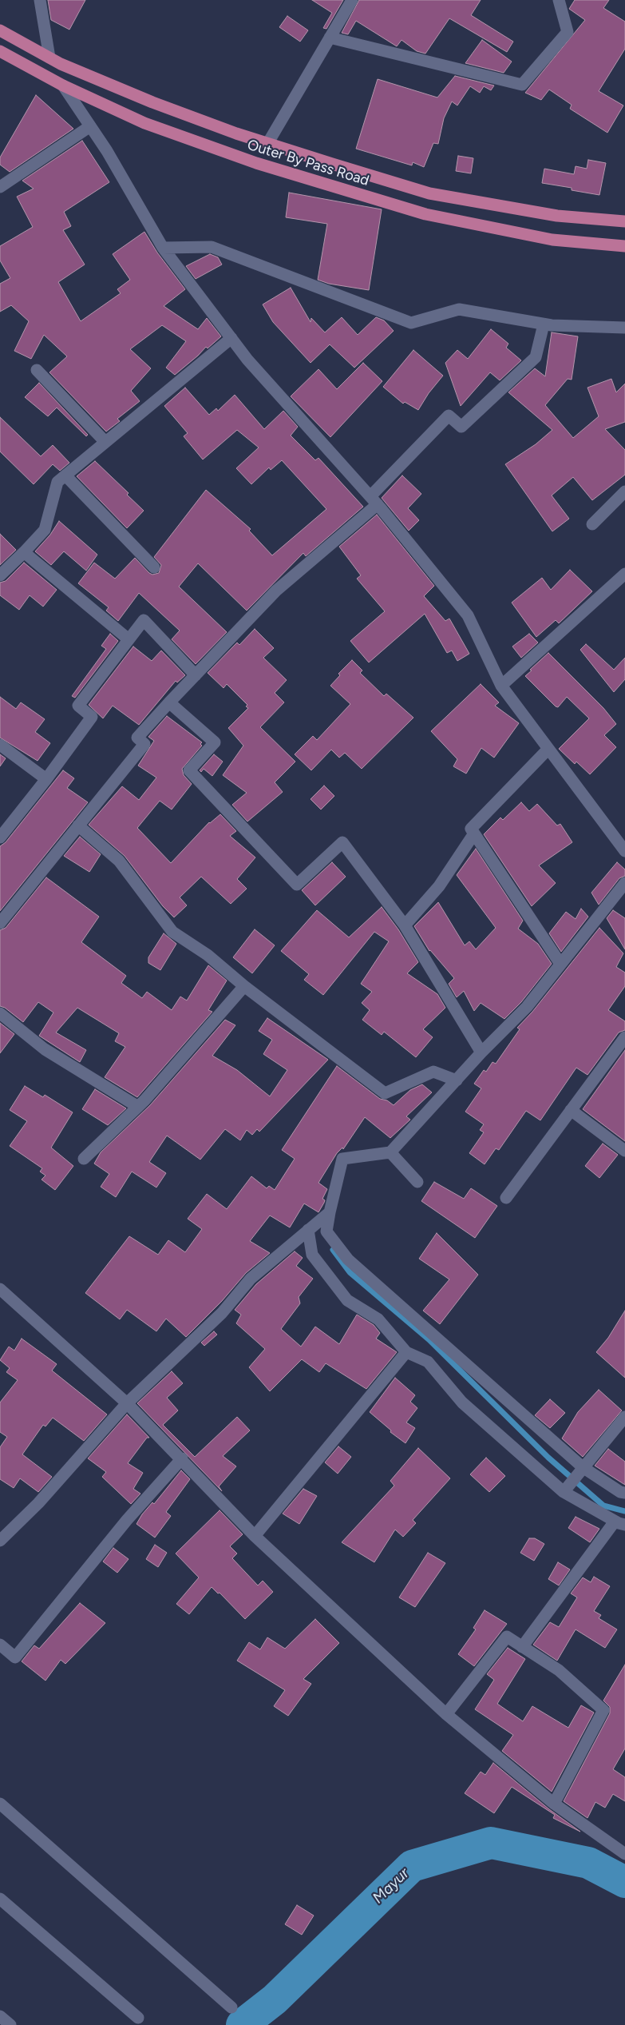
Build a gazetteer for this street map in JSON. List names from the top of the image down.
{
  "streets": {
    "main road": ["Outer By Pass Road"]
  },
  "water": ["Mayur"]
}
